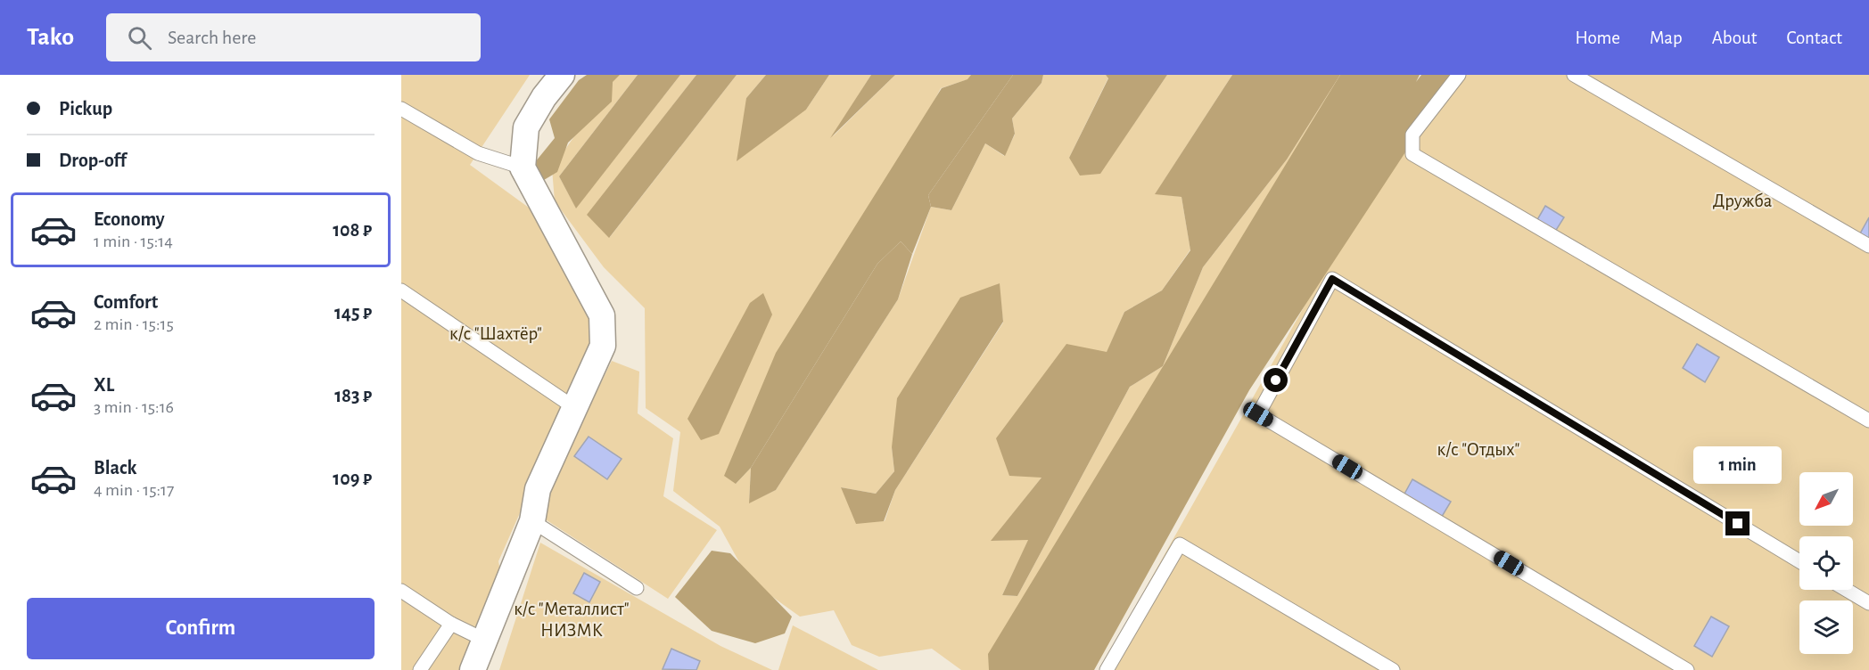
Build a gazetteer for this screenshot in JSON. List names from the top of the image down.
{
  "parks": [
    "Дружба",
    "к/с \"Шахтёр\"",
    "к/с \"Отдых\"",
    "к/с \"Металлист\" НИЗМК"
  ],
  "north": "bottom left",
  "page": {
    "header": "Tako",
    "search": "Search here",
    "nav": [
      "Home",
      "Map",
      "About",
      "Contact"
    ],
    "banner": ["Pickup", "Drop-off"],
    "list": [
      {
        "name": "Economy",
        "note": "1 min · 15:14",
        "value": "108 ₽"
      },
      {
        "name": "Comfort",
        "note": "2 min · 15:15",
        "value": "145 ₽"
      },
      {
        "name": "XL",
        "note": "3 min · 15:16",
        "value": "183 ₽"
      },
      {
        "name": "Black",
        "note": "4 min · 15:17",
        "value": "109 ₽"
      }
    ],
    "bubble": "1 min",
    "buttons": "Confirm"
  }
}
